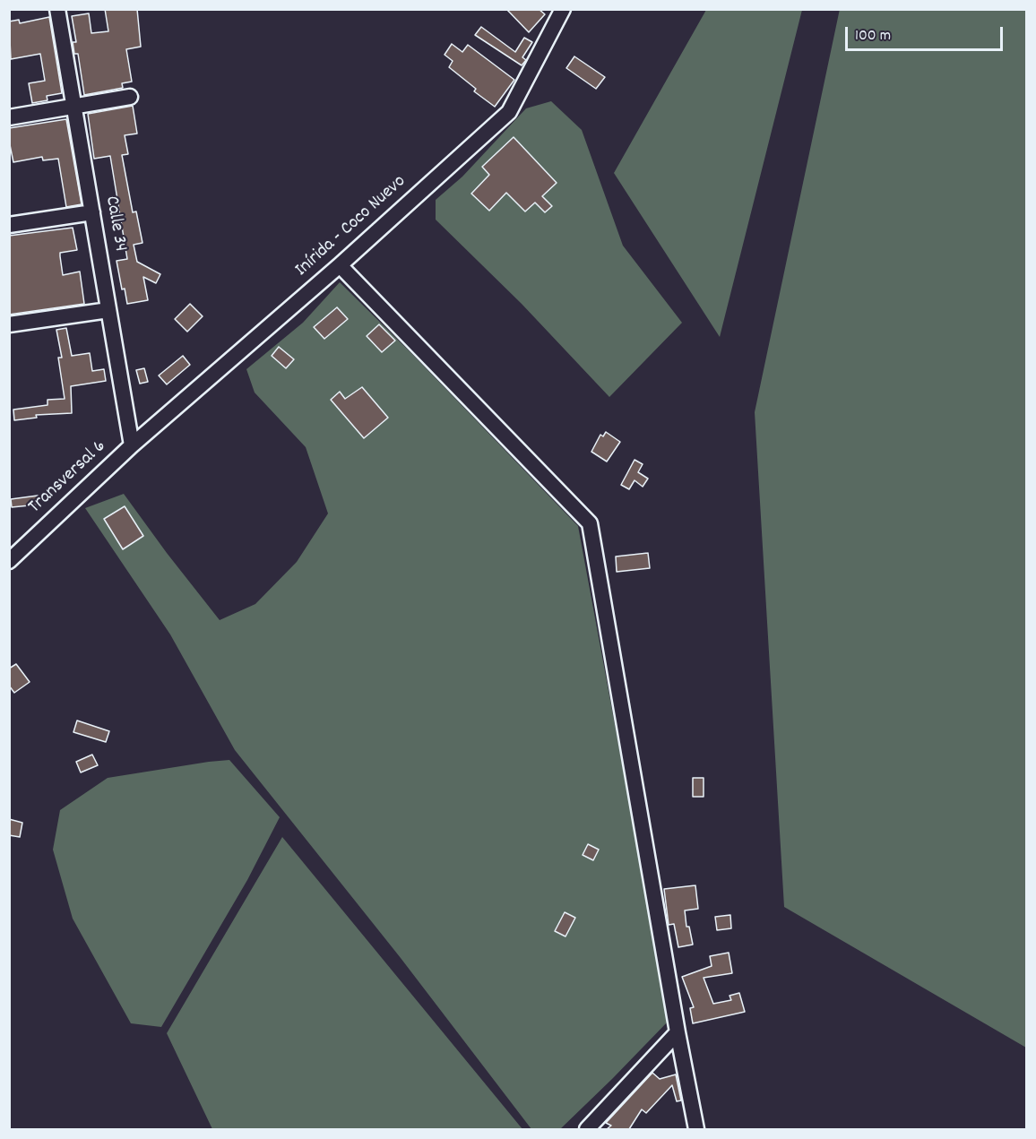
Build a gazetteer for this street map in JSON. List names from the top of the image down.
{
  "streets": {
    "street": ["Calle 34", "Inírida - Coco Nuevo", "Transversal 6"]
  },
  "crossings": [
    ["Calle 34", "Inírida - Coco Nuevo"],
    ["Calle 34", "Transversal 6"],
    ["Inírida - Coco Nuevo", "Transversal 6"]
  ],
  "scale_bar": "100 m"
}
